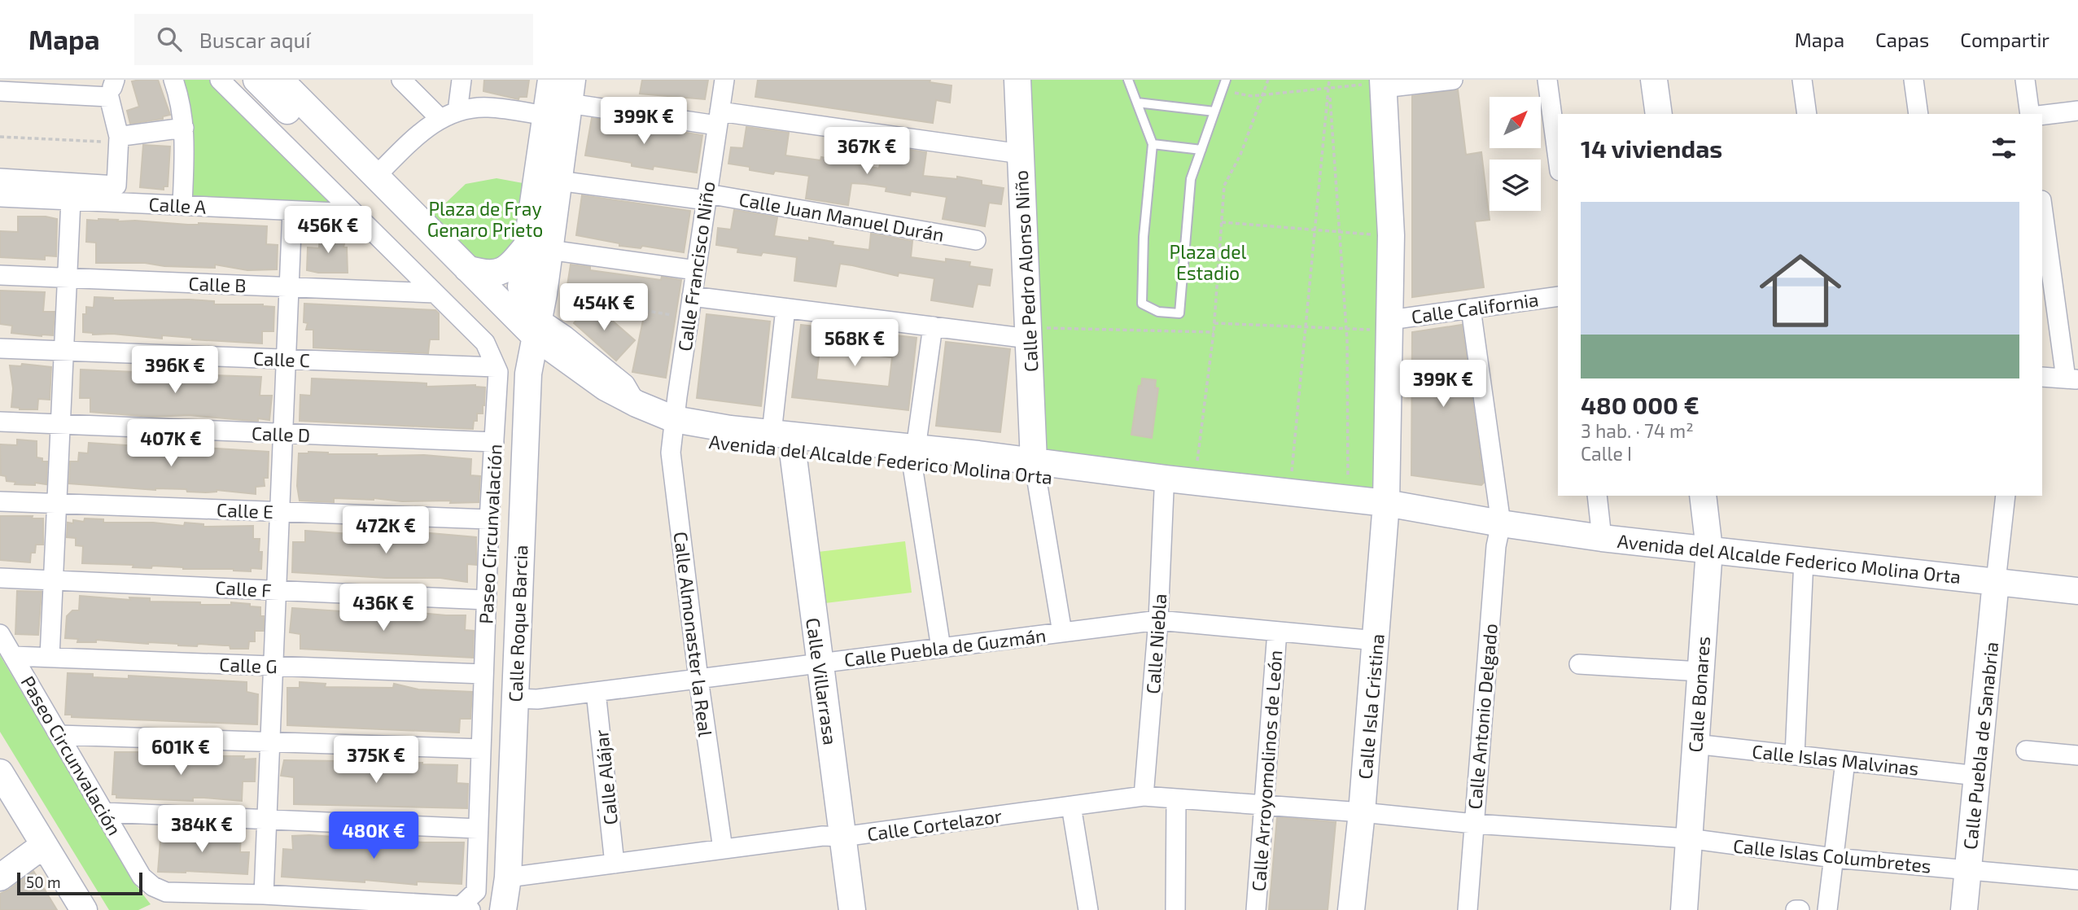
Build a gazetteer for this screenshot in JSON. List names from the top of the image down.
{
  "streets": {
    "main road": [
      "Calle Pedro Alonso Niño",
      "Avenida del Alcalde Federico Molina Orta",
      "Calle Roque Barcia",
      "Calle Villarrasa",
      "Calle Bonares",
      "Calle Isla Cristina",
      "Calle Puebla de Sanabria"
    ],
    "street": [
      "Calle A",
      "Calle Juan Manuel Durán",
      "Calle Francisco Niño",
      "Calle B",
      "Calle California",
      "Calle C",
      "Calle D",
      "Calle E",
      "Paseo Circunvalación",
      "Calle F",
      "Calle Almonaster la Real",
      "Calle Niebla",
      "Calle Puebla de Guzmán",
      "Calle G",
      "Calle Antonio Delgado",
      "Calle Islas Malvinas",
      "Calle Arroyomolinos de León",
      "Calle Alájar",
      "Calle Cortelazor",
      "Calle Islas Columbretes"
    ]
  },
  "crossings": [
    ["Calle A", "Paseo Circunvalación"],
    ["Calle Juan Manuel Durán", "Calle Francisco Niño"],
    ["Calle Francisco Niño", "Avenida del Alcalde Federico Molina Orta"],
    ["Calle Francisco Niño", "Calle Almonaster la Real"],
    ["Calle Pedro Alonso Niño", "Avenida del Alcalde Federico Molina Orta"],
    ["Calle B", "Paseo Circunvalación"],
    ["Calle California", "Calle Isla Cristina"],
    ["Calle California", "Calle Antonio Delgado"],
    ["Calle C", "Paseo Circunvalación"],
    ["Calle D", "Paseo Circunvalación"],
    ["Avenida del Alcalde Federico Molina Orta", "Calle Roque Barcia"],
    ["Avenida del Alcalde Federico Molina Orta", "Calle Almonaster la Real"],
    ["Avenida del Alcalde Federico Molina Orta", "Calle Niebla"],
    ["Avenida del Alcalde Federico Molina Orta", "Calle Villarrasa"],
    ["Avenida del Alcalde Federico Molina Orta", "Calle Bonares"],
    ["Avenida del Alcalde Federico Molina Orta", "Calle Isla Cristina"],
    ["Avenida del Alcalde Federico Molina Orta", "Calle Antonio Delgado"],
    ["Avenida del Alcalde Federico Molina Orta", "Calle Puebla de Sanabria"],
    ["Calle E", "Paseo Circunvalación"],
    ["Paseo Circunvalación", "Calle F"],
    ["Paseo Circunvalación", "Calle G"],
    ["Calle Roque Barcia", "Calle Puebla de Guzmán"],
    ["Calle Roque Barcia", "Calle Cortelazor"],
    ["Calle Almonaster la Real", "Calle Puebla de Guzmán"],
    ["Calle Almonaster la Real", "Calle Cortelazor"],
    ["Calle Niebla", "Calle Puebla de Guzmán"],
    ["Calle Niebla", "Calle Cortelazor"],
    ["Calle Puebla de Guzmán", "Calle Villarrasa"],
    ["Calle Puebla de Guzmán", "Calle Isla Cristina"],
    ["Calle Puebla de Guzmán", "Calle Arroyomolinos de León"],
    ["Calle Puebla de Guzmán", "Calle Alájar"],
    ["Calle Villarrasa", "Calle Cortelazor"],
    ["Calle Bonares", "Calle Islas Malvinas"],
    ["Calle Bonares", "Calle Islas Columbretes"],
    ["Calle Isla Cristina", "Calle Cortelazor"],
    ["Calle Antonio Delgado", "Calle Cortelazor"],
    ["Calle Antonio Delgado", "Calle Islas Columbretes"],
    ["Calle Puebla de Sanabria", "Calle Islas Malvinas"],
    ["Calle Puebla de Sanabria", "Calle Islas Columbretes"],
    ["Calle Arroyomolinos de León", "Calle Cortelazor"],
    ["Calle Alájar", "Calle Cortelazor"],
    ["Calle Cortelazor", "Calle Islas Columbretes"]
  ],
  "parks": ["Plaza de Fray Genaro Prieto", "Plaza del Estadio"],
  "scale_bar": "50 m",
  "north": "top right",
  "page": {
    "header": "Mapa",
    "search": "Buscar aquí",
    "nav": ["Mapa", "Capas", "Compartir"],
    "price": [
      "399K €",
      "367K €",
      "456K €",
      "454K €",
      "568K €",
      "396K €",
      "399K €",
      "407K €",
      "472K €",
      "436K €",
      "601K €",
      "375K €",
      "384K €",
      "480K €"
    ],
    "heading": "14 viviendas",
    "list": [
      {
        "name": "480 000 €",
        "note": "3 hab. · 74 m² · Calle I"
      }
    ],
    "scale": "50 m"
  }
}
